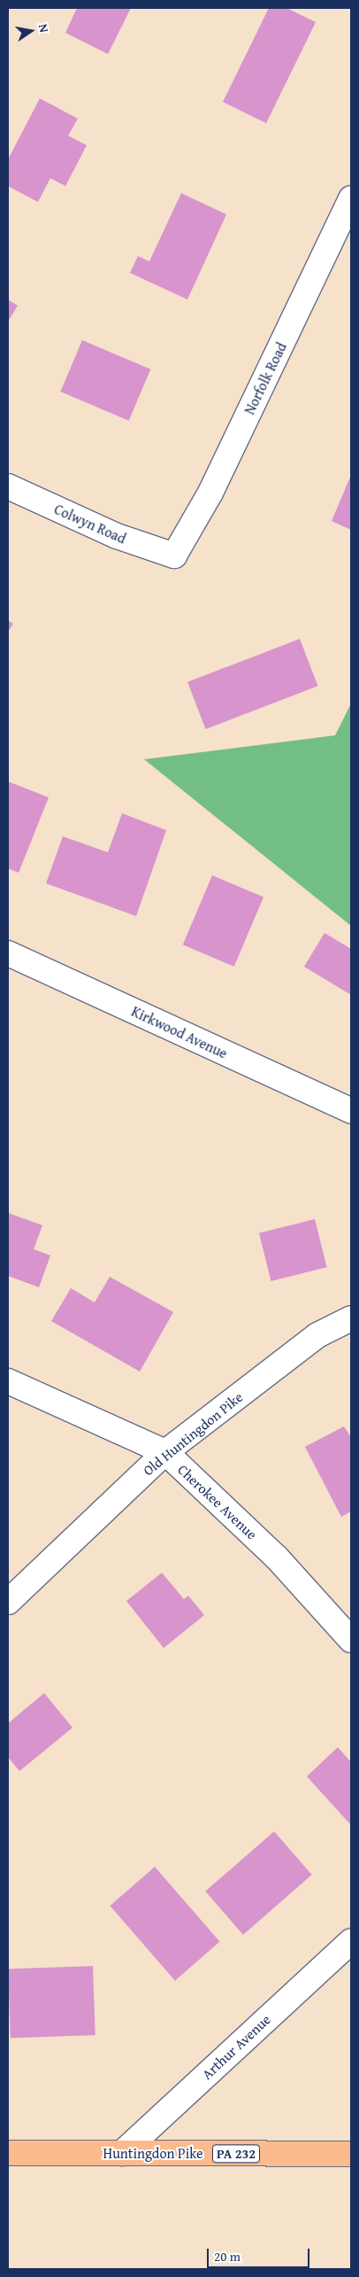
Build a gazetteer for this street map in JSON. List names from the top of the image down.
{
  "streets": {
    "main road": ["Huntingdon Pike", "PA 232"],
    "street": [
      "Norfolk Road",
      "Colwyn Road",
      "Kirkwood Avenue",
      "Old Huntingdon Pike",
      "Cherokee Avenue",
      "Arthur Avenue"
    ]
  },
  "crossings": [
    ["Norfolk Road", "Colwyn Road"],
    ["Old Huntingdon Pike", "Cherokee Avenue"],
    ["Arthur Avenue", "Huntingdon Pike"]
  ],
  "scale_bar": "20 m",
  "north": "right"
}
